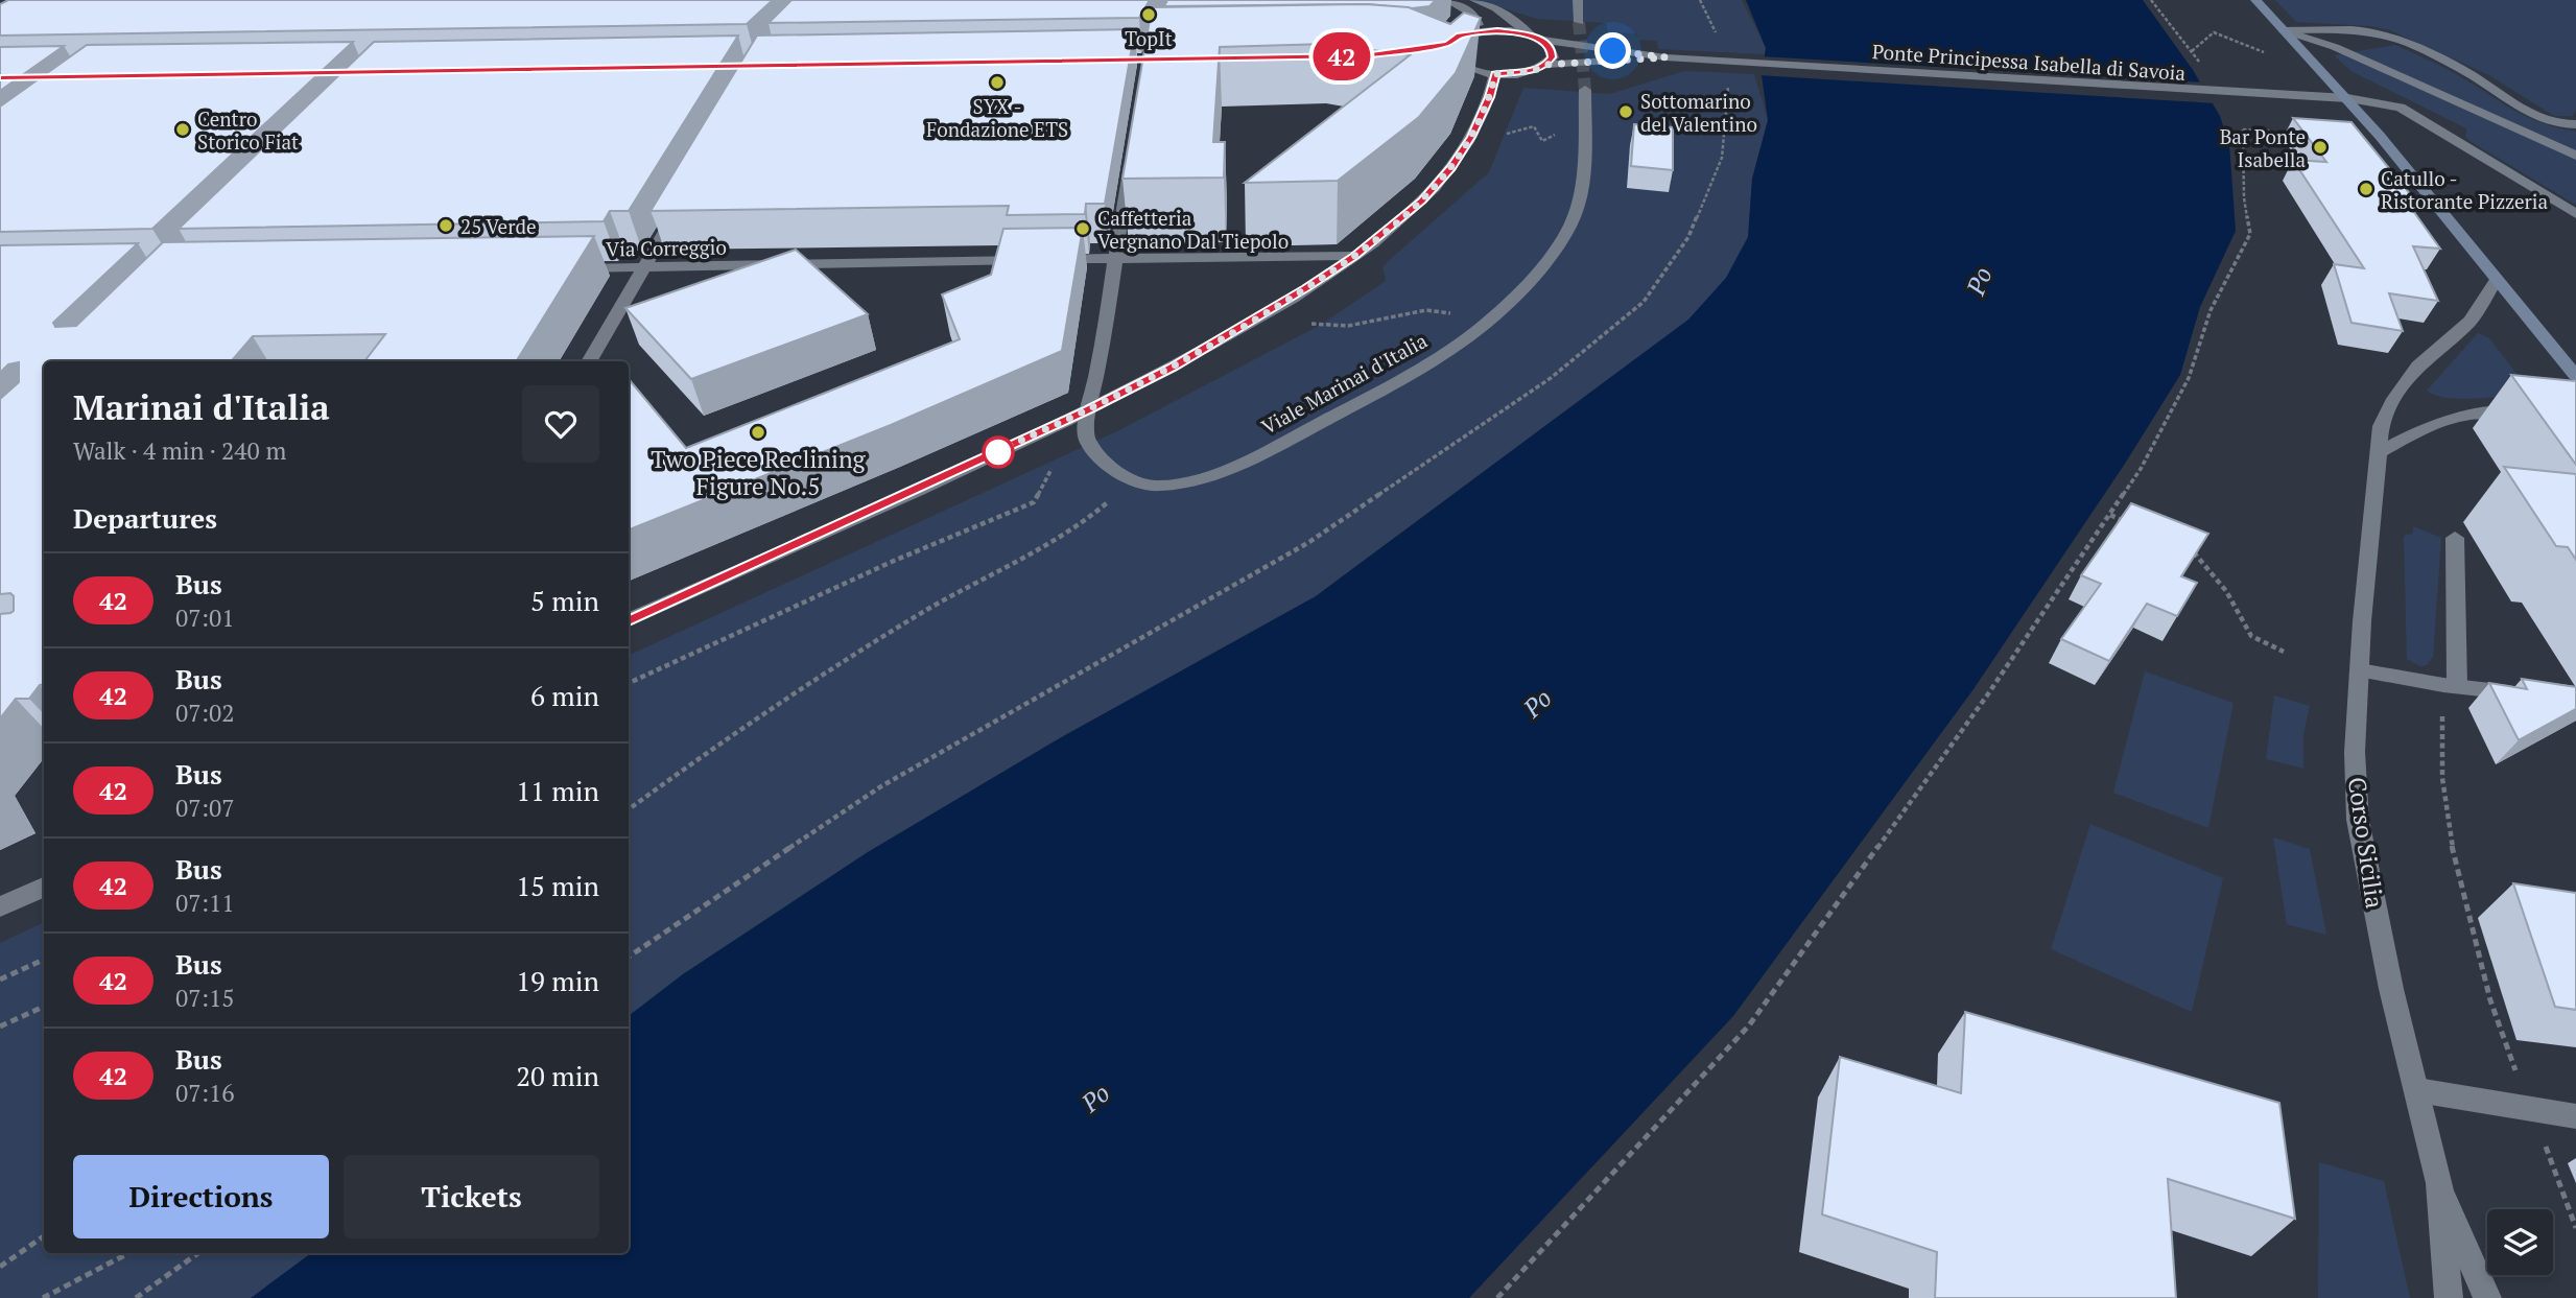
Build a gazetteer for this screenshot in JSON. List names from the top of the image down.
{
  "streets": {
    "street": [
      "Ponte Principessa Isabella di Savoia",
      "Via Correggio",
      "Viale Marinai d'Italia",
      "Corso Sicilia"
    ]
  },
  "water": ["Po"],
  "places": [
    "TopIt",
    "SYX - Fondazione ETS",
    "Sottomarino del Valentino",
    "Centro Storico Fiat",
    "Bar Ponte Isabella",
    "Catullo - Ristorante Pizzeria",
    "25 Verde",
    "Caffetteria Vergnano Dal Tiepolo",
    "Two Piece Reclining Figure No.5"
  ],
  "lines": ["bus line 42"],
  "page": {
    "on_map": "42",
    "heading": [
      ["Marinai d'Italia", "Walk · 4 min · 240 m"],
      "Departures"
    ],
    "list": [
      {
        "mark": "42",
        "name": "Bus",
        "note": "07:01",
        "value": "5 min"
      },
      {
        "mark": "42",
        "name": "Bus",
        "note": "07:02",
        "value": "6 min"
      },
      {
        "mark": "42",
        "name": "Bus",
        "note": "07:07",
        "value": "11 min"
      },
      {
        "mark": "42",
        "name": "Bus",
        "note": "07:11",
        "value": "15 min"
      },
      {
        "mark": "42",
        "name": "Bus",
        "note": "07:15",
        "value": "19 min"
      },
      {
        "mark": "42",
        "name": "Bus",
        "note": "07:16",
        "value": "20 min"
      }
    ],
    "buttons": ["Directions", "Tickets"]
  }
}
